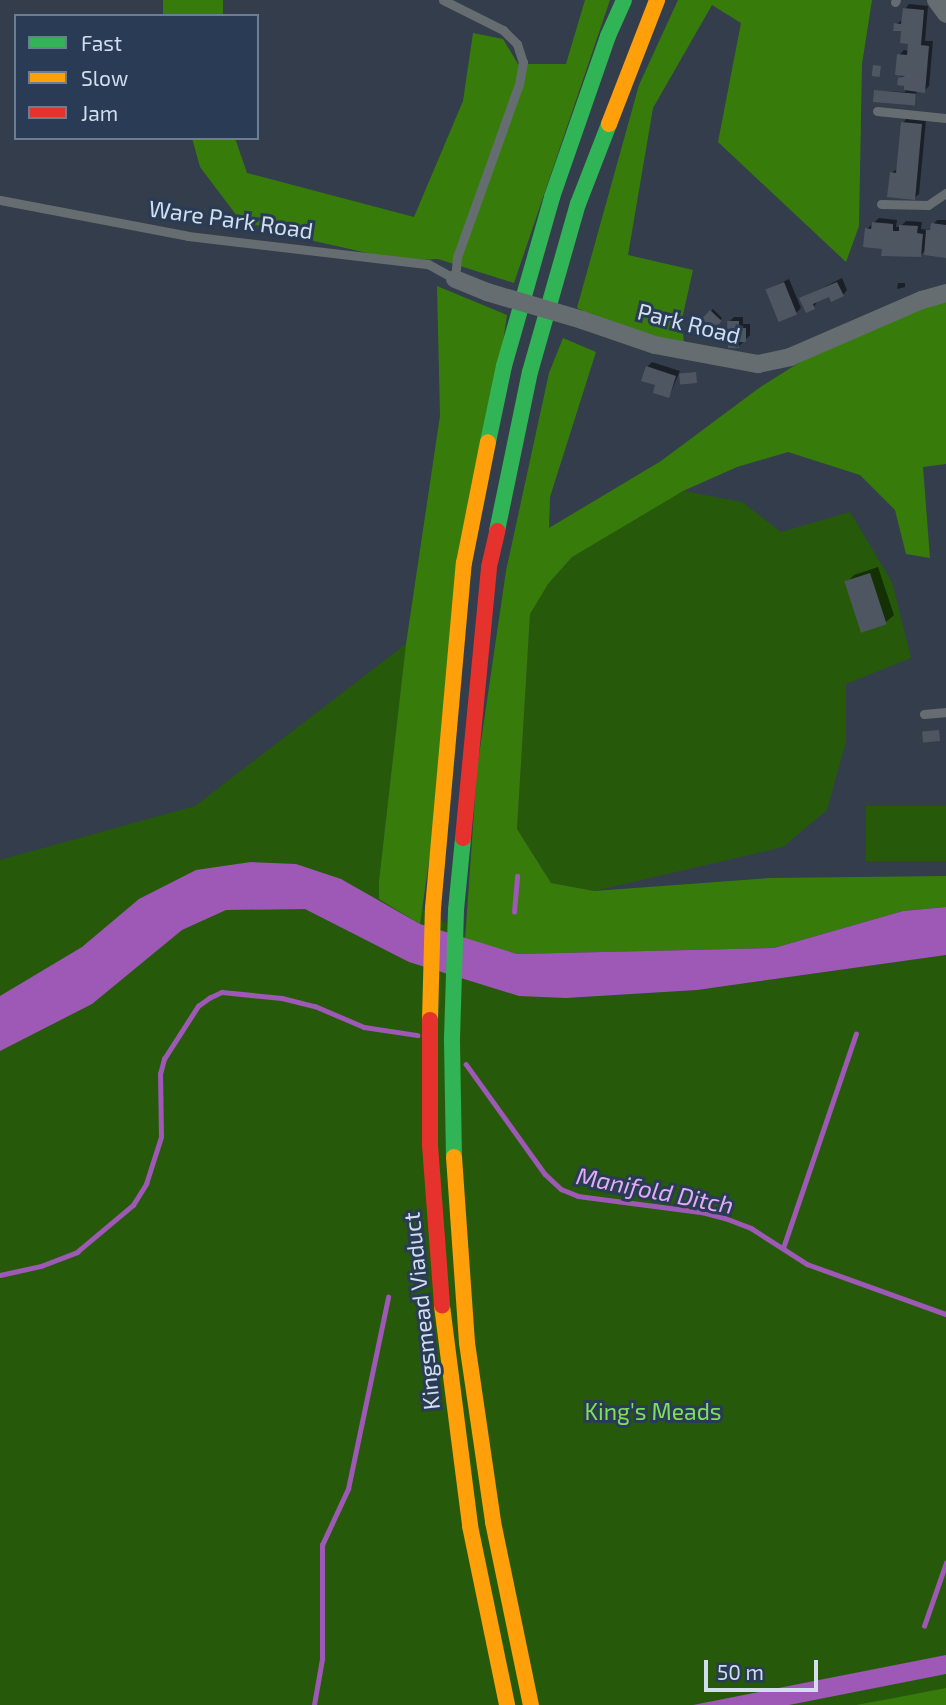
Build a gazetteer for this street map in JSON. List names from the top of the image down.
{
  "streets": {
    "highway": ["Kingsmead Viaduct"],
    "street": ["Park Road"],
    "lane": ["Ware Park Road"]
  },
  "crossings": [
    ["Ware Park Road", "Park Road"]
  ],
  "water": ["Manifold Ditch"],
  "parks": ["King's Meads"],
  "legend": ["Fast", "Slow", "Jam"],
  "scale_bar": "50 m"
}
